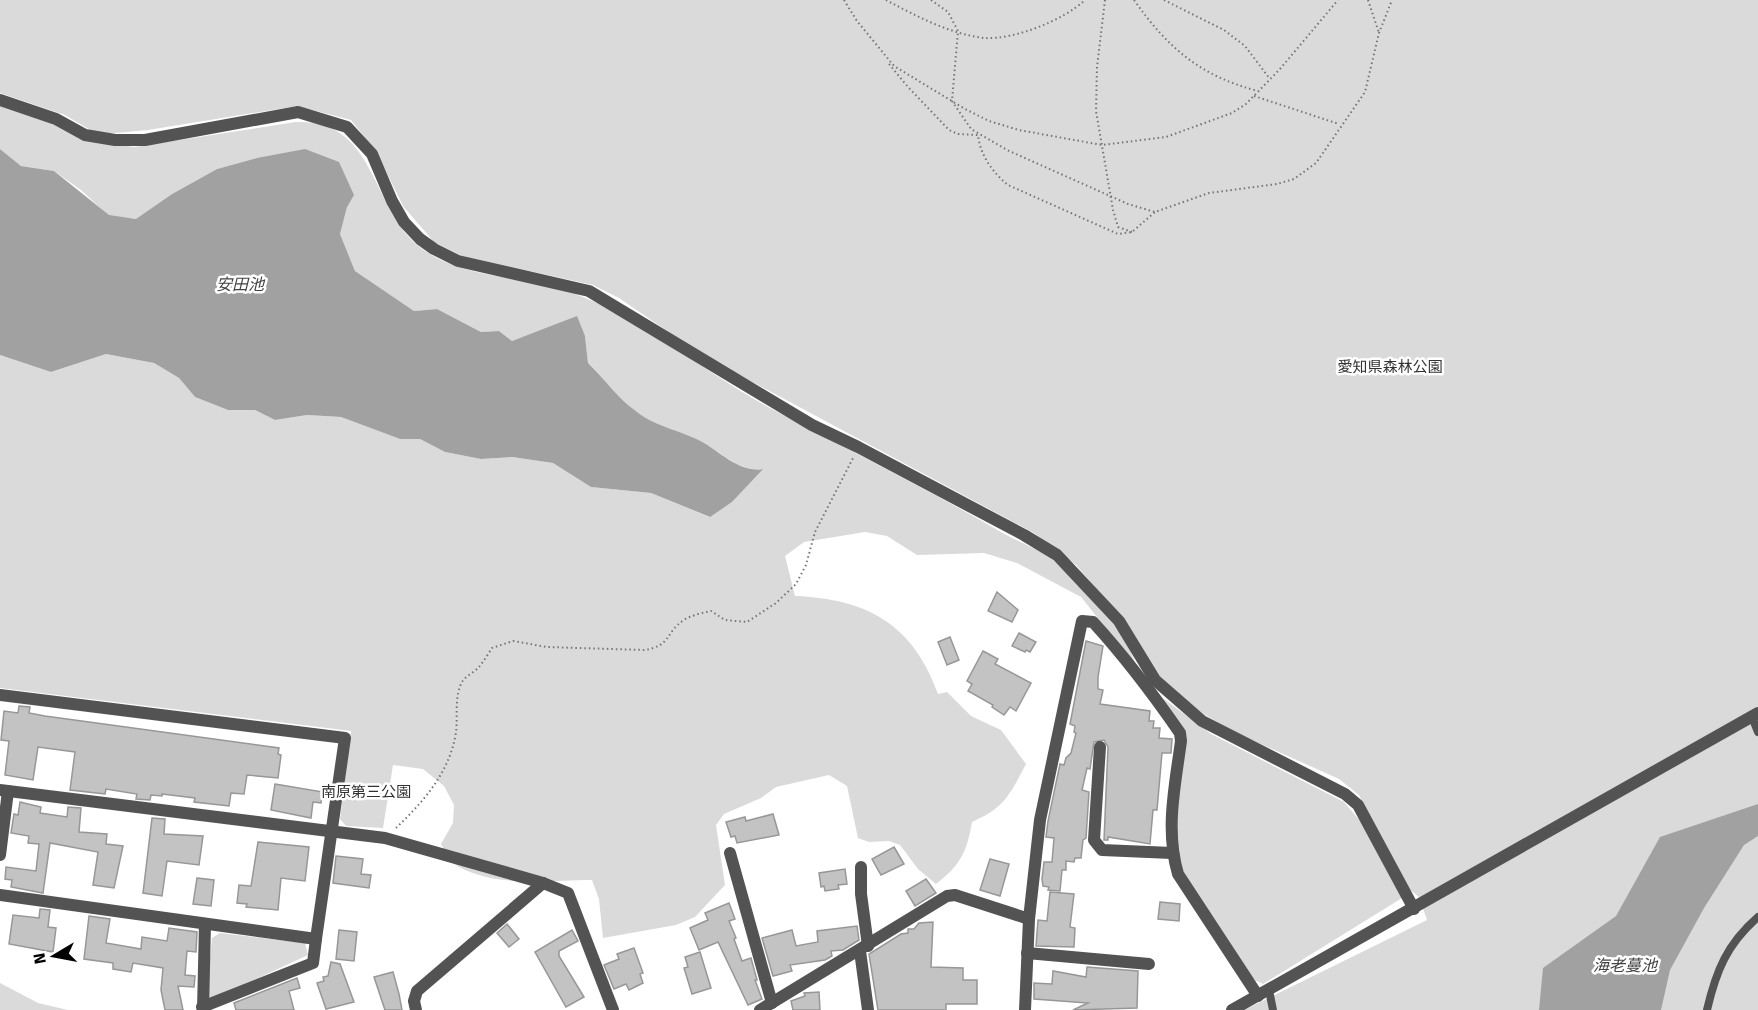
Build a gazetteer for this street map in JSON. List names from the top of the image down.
{
  "water": ["安田池", "海老蔓池"],
  "parks": ["愛知県森林公園", "南原第三公園"],
  "north": "left"
}
